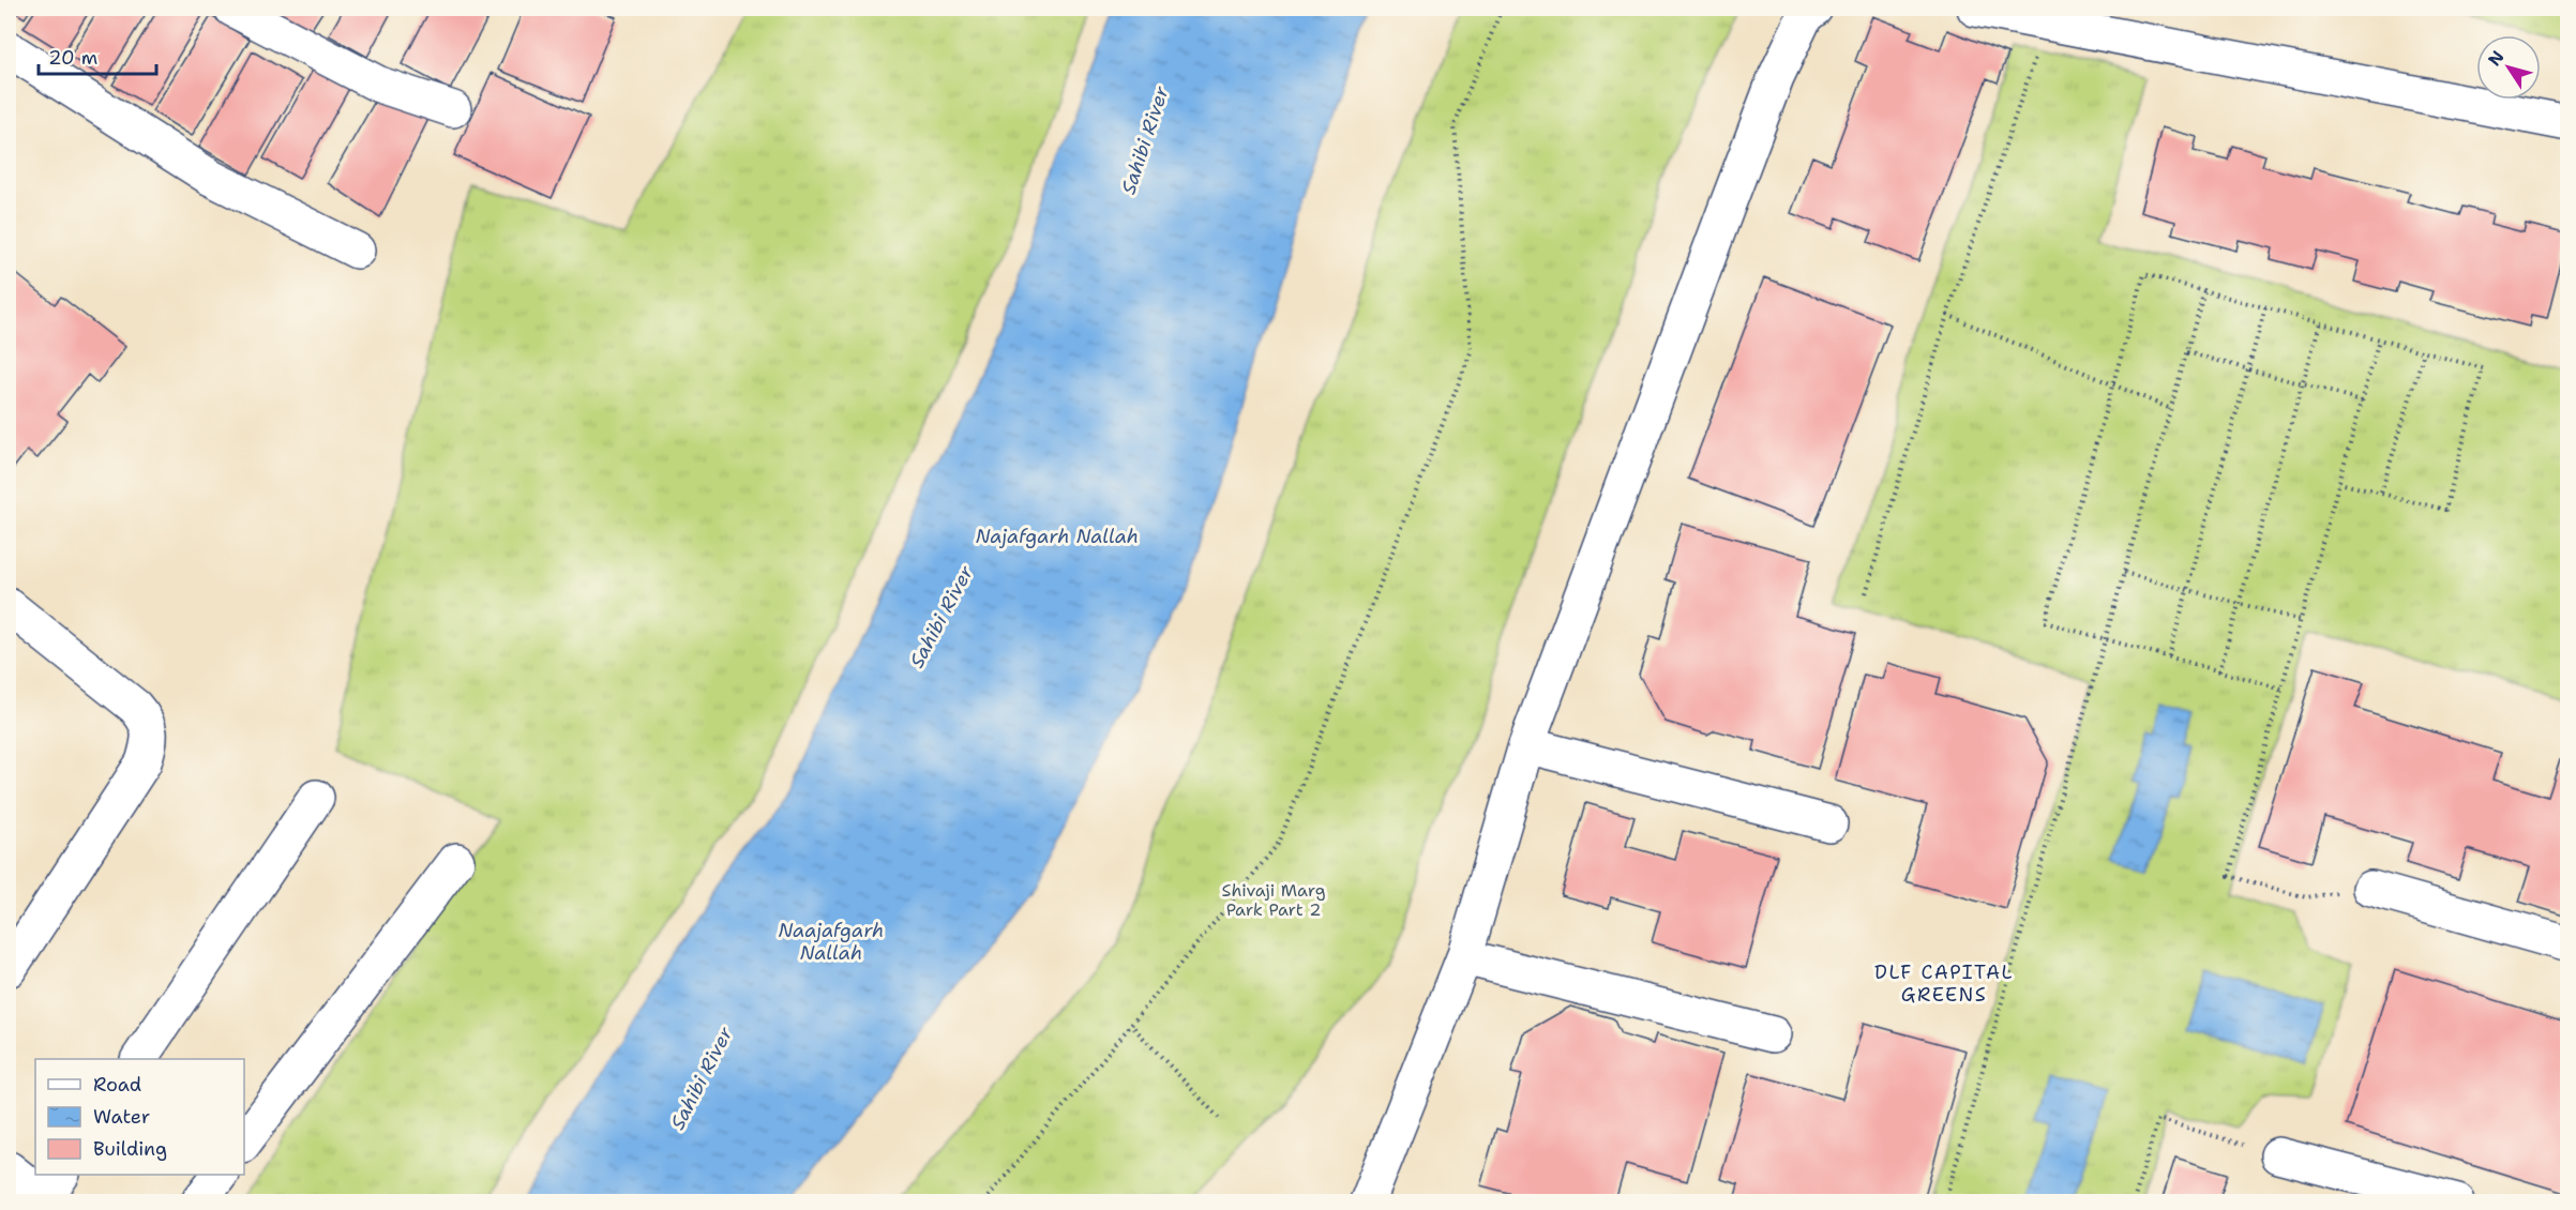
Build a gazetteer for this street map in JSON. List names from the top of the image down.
{
  "districts": ["DLF CAPITAL GREENS"],
  "water": ["Sahibi River", "Najafgarh Nallah", "Naajafgarh Nallah"],
  "parks": ["Shivaji Marg Park Part 2"],
  "legend": ["Road", "Water", "Building"],
  "scale_bar": "20 m",
  "north": "top left"
}
